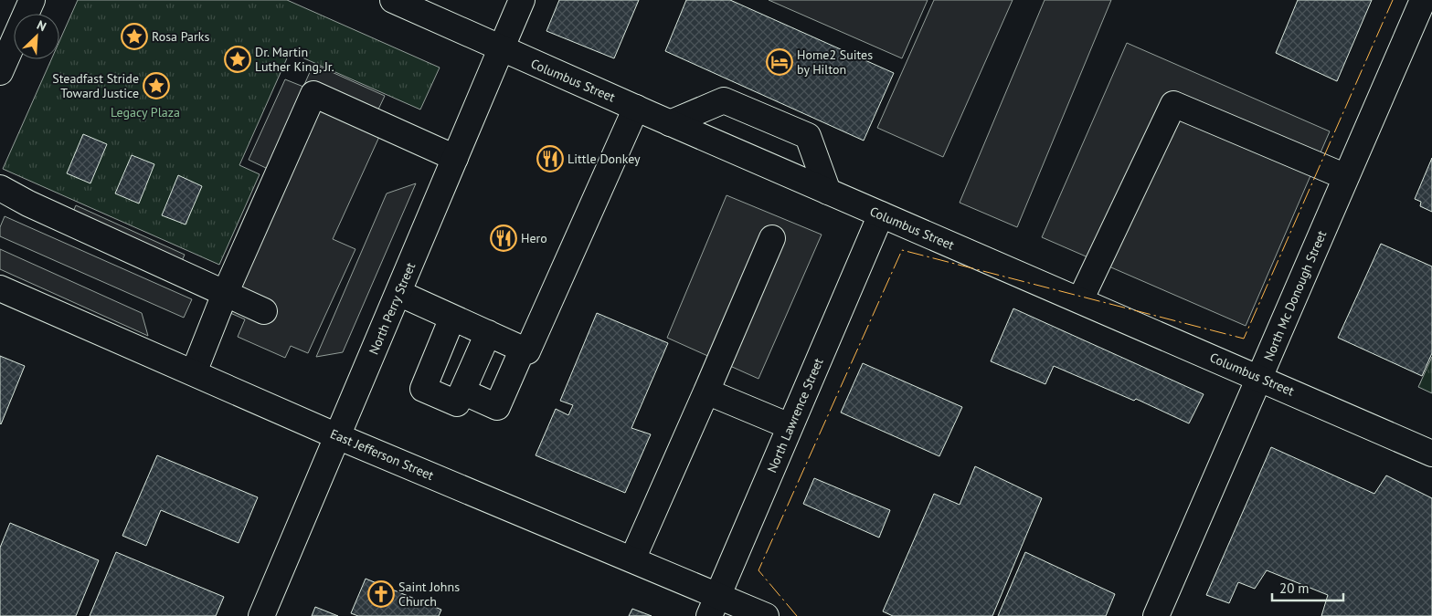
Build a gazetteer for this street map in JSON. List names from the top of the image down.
{
  "streets": {
    "main road": [
      "Columbus Street",
      "North Mc Donough Street",
      "North Perry Street",
      "North Lawrence Street",
      "East Jefferson Street"
    ]
  },
  "crossings": [
    ["Columbus Street", "North Mc Donough Street"],
    ["Columbus Street", "North Perry Street"],
    ["Columbus Street", "North Lawrence Street"],
    ["North Perry Street", "East Jefferson Street"],
    ["North Lawrence Street", "East Jefferson Street"]
  ],
  "parks": ["Legacy Plaza"],
  "places": {
    "place": ["Rosa Parks", "Dr. Martin Luther King, Jr.", "Steadfast Stride Toward Justice"],
    "hotel": ["Home2 Suites by Hilton"],
    "restaurant": ["Little Donkey", "Hero"],
    "church": ["Saint Johns Church"]
  },
  "scale_bar": "20 m",
  "north": "top right"
}
